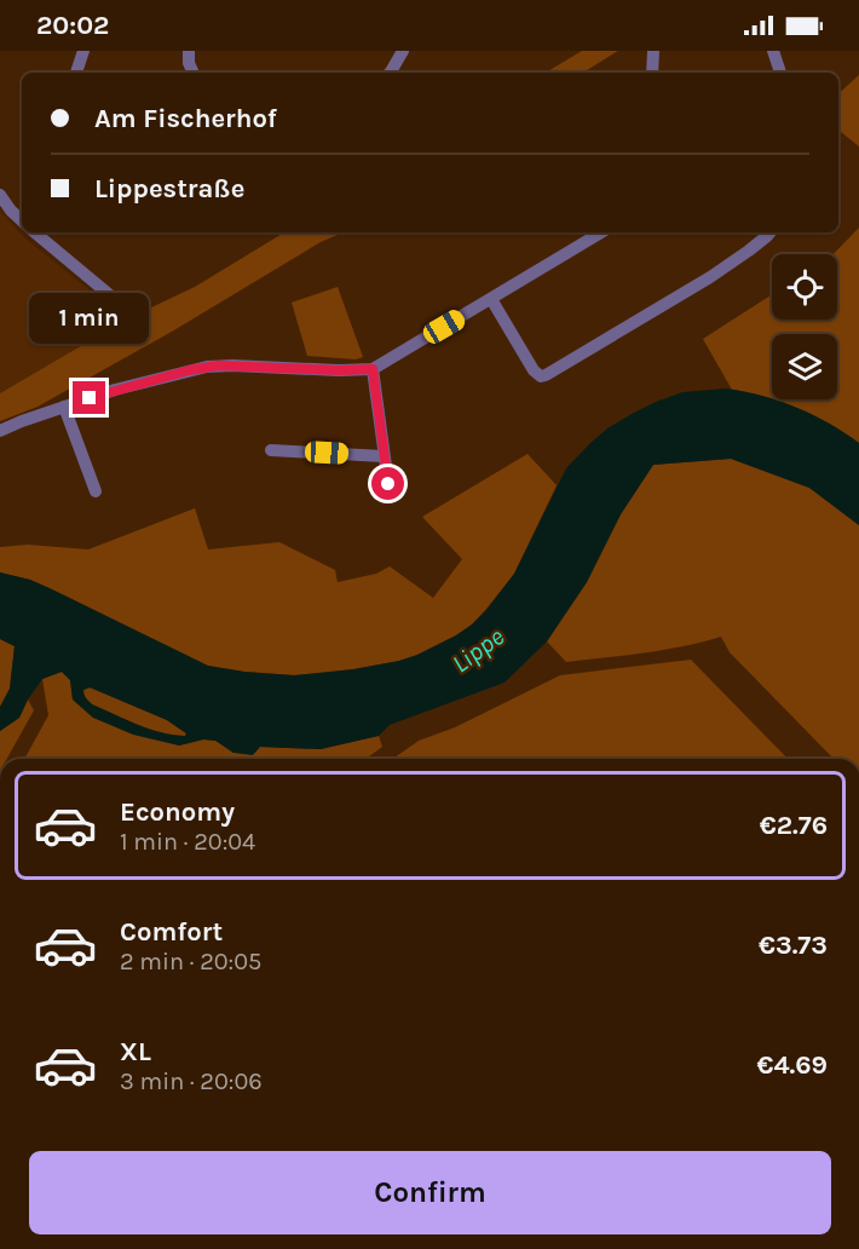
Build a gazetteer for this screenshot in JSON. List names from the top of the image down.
{
  "water": ["Lippe"],
  "page": {
    "status": "20:02",
    "banner": ["Am Fischerhof", "Lippestraße"],
    "bubble": "1 min",
    "list": [
      {
        "name": "Economy",
        "note": "1 min · 20:04",
        "value": "€2.76"
      },
      {
        "name": "Comfort",
        "note": "2 min · 20:05",
        "value": "€3.73"
      },
      {
        "name": "XL",
        "note": "3 min · 20:06",
        "value": "€4.69"
      }
    ],
    "buttons": "Confirm"
  }
}
